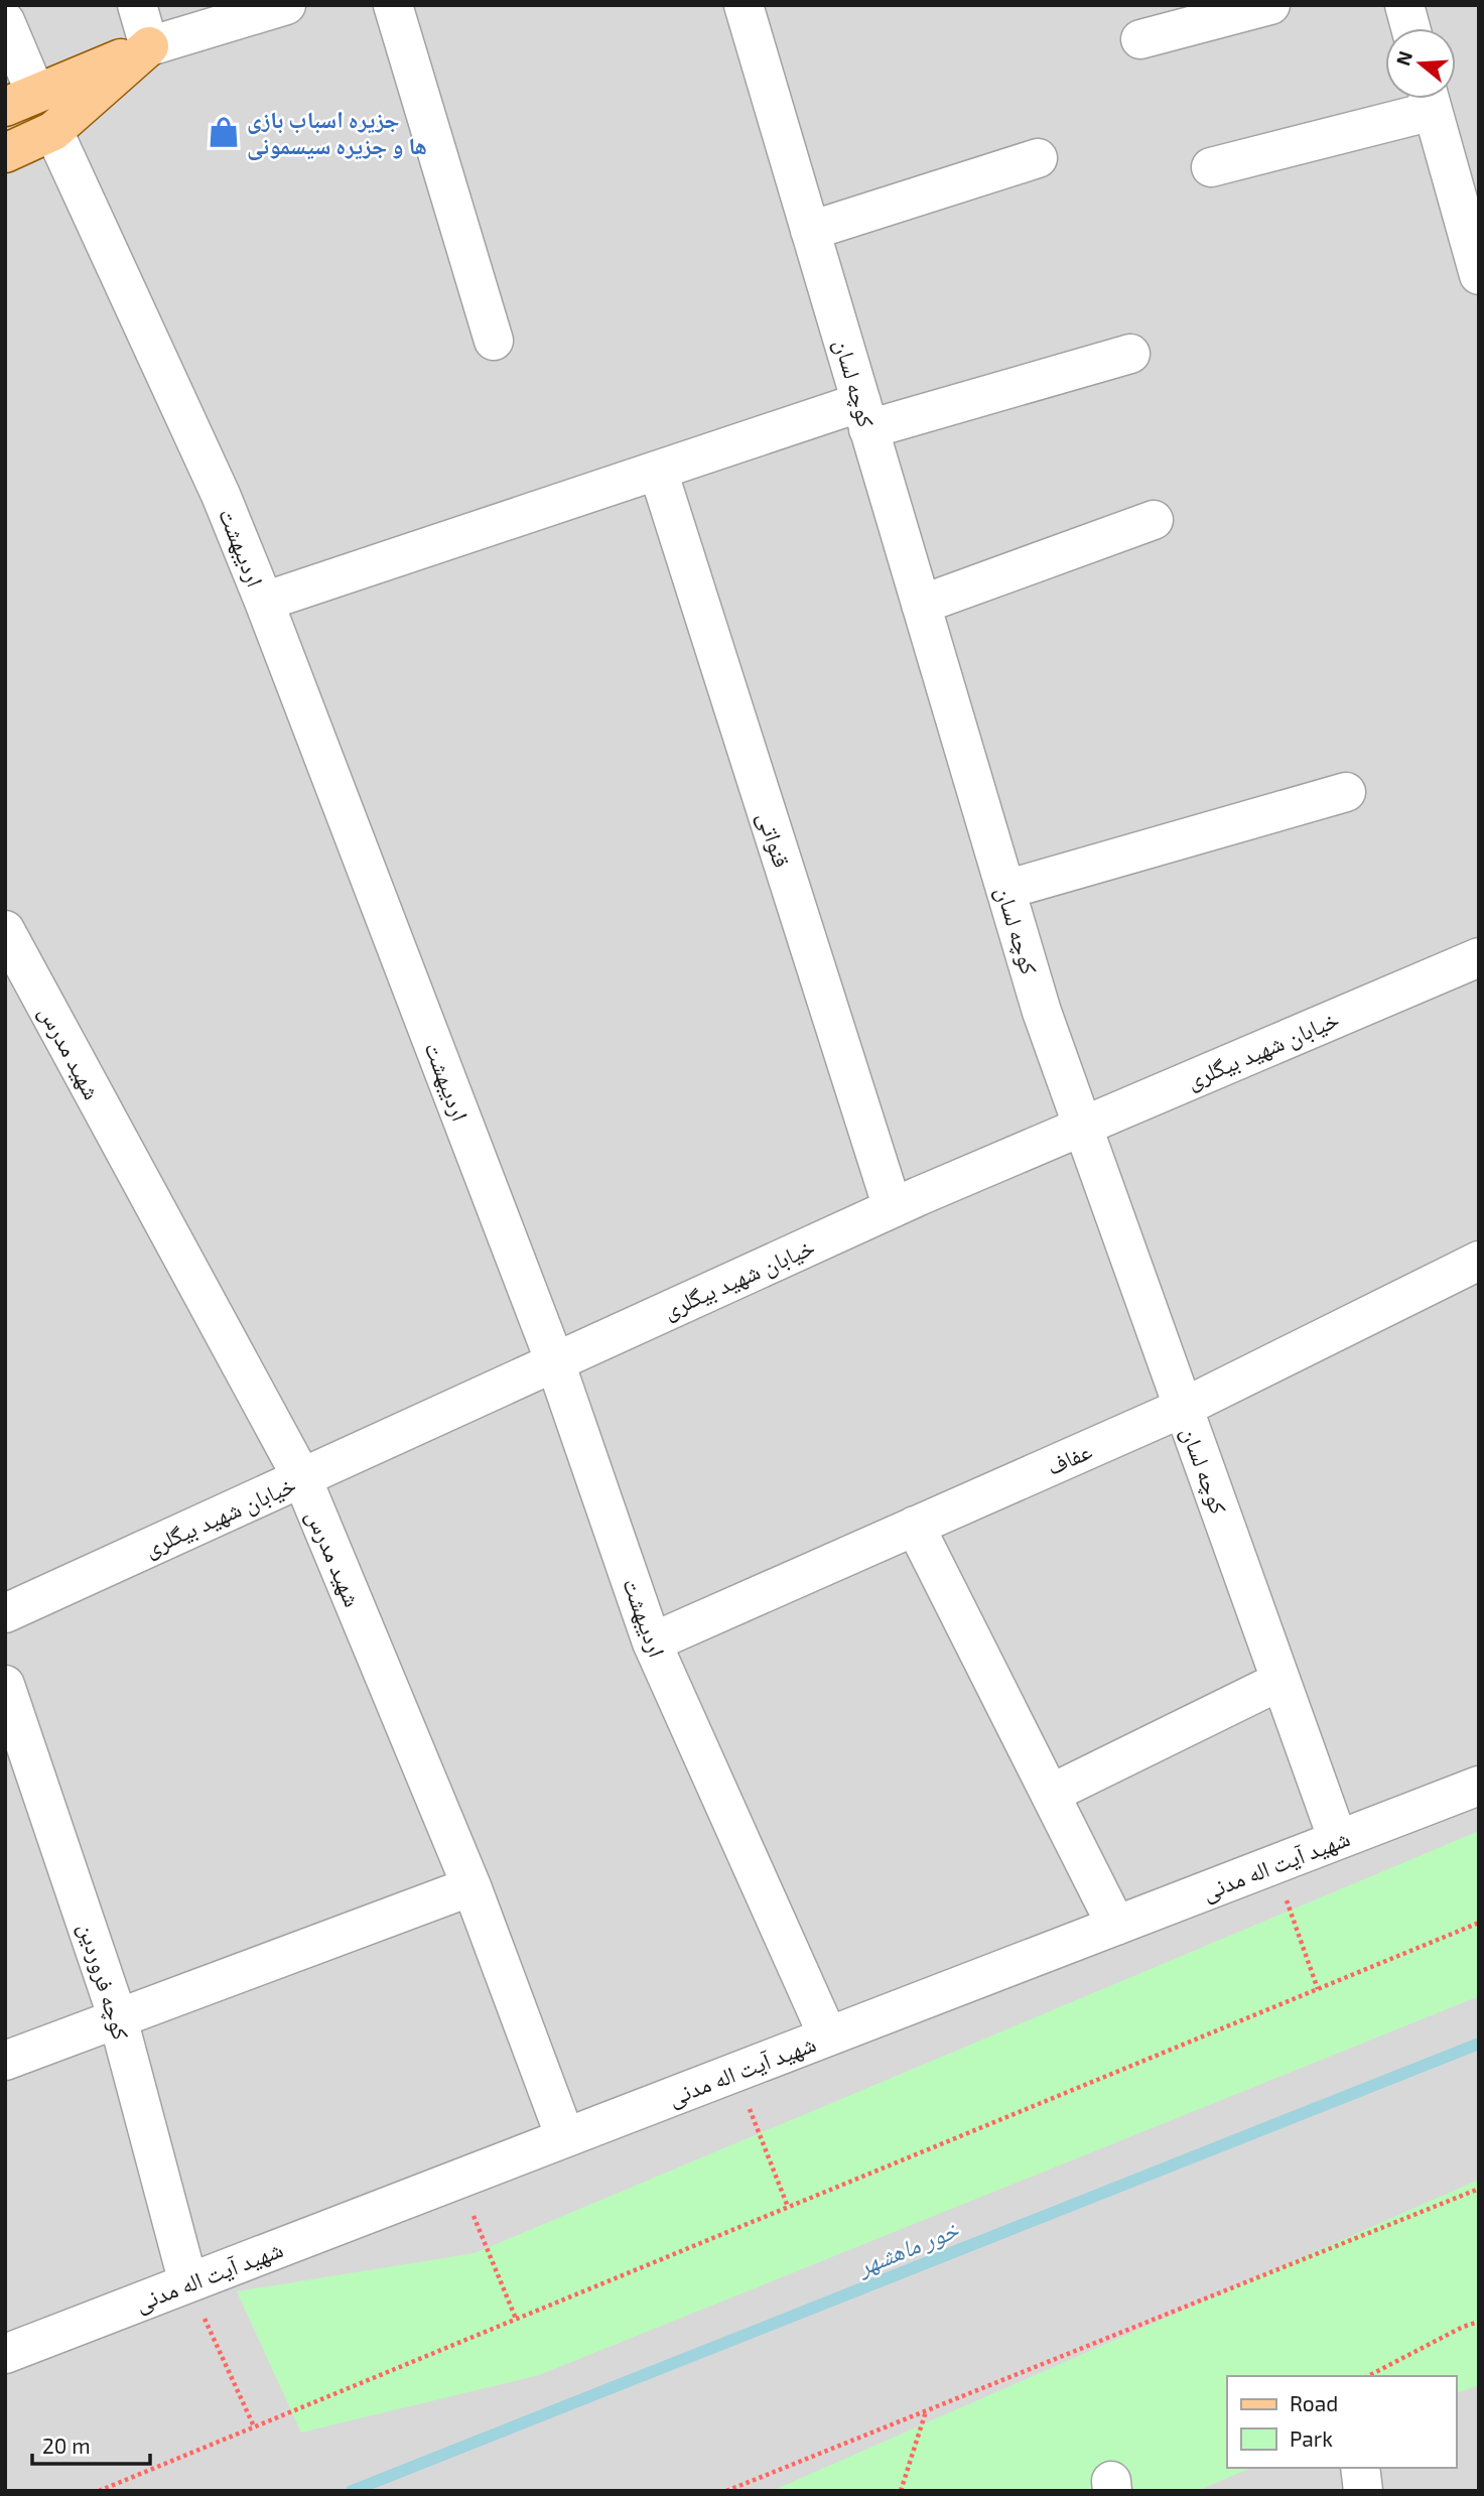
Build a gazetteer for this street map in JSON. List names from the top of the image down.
{
  "streets": {
    "street": [
      "کوچه لسان",
      "اردیبهشت",
      "قنواتی",
      "خیابان شهید بیگلری",
      "شهید مدرس",
      "عفاف",
      "شهید آیت اله مدنی",
      "کوچه فروردین"
    ]
  },
  "crossings": [
    ["کوچه لسان", "خیابان شهید بیگلری"],
    ["کوچه لسان", "عفاف"],
    ["کوچه لسان", "شهید آیت اله مدنی"],
    ["اردیبهشت", "خیابان شهید بیگلری"],
    ["اردیبهشت", "عفاف"],
    ["اردیبهشت", "شهید آیت اله مدنی"],
    ["قنواتی", "خیابان شهید بیگلری"],
    ["خیابان شهید بیگلری", "شهید مدرس"],
    ["شهید مدرس", "شهید آیت اله مدنی"],
    ["شهید آیت اله مدنی", "کوچه فروردین"]
  ],
  "water": ["خور ماهشهر"],
  "places": {
    "shop": ["جزیره اسباب بازی ها و جزیره سیسمونی"]
  },
  "legend": ["Road", "Park"],
  "scale_bar": "20 m",
  "north": "left"
}
